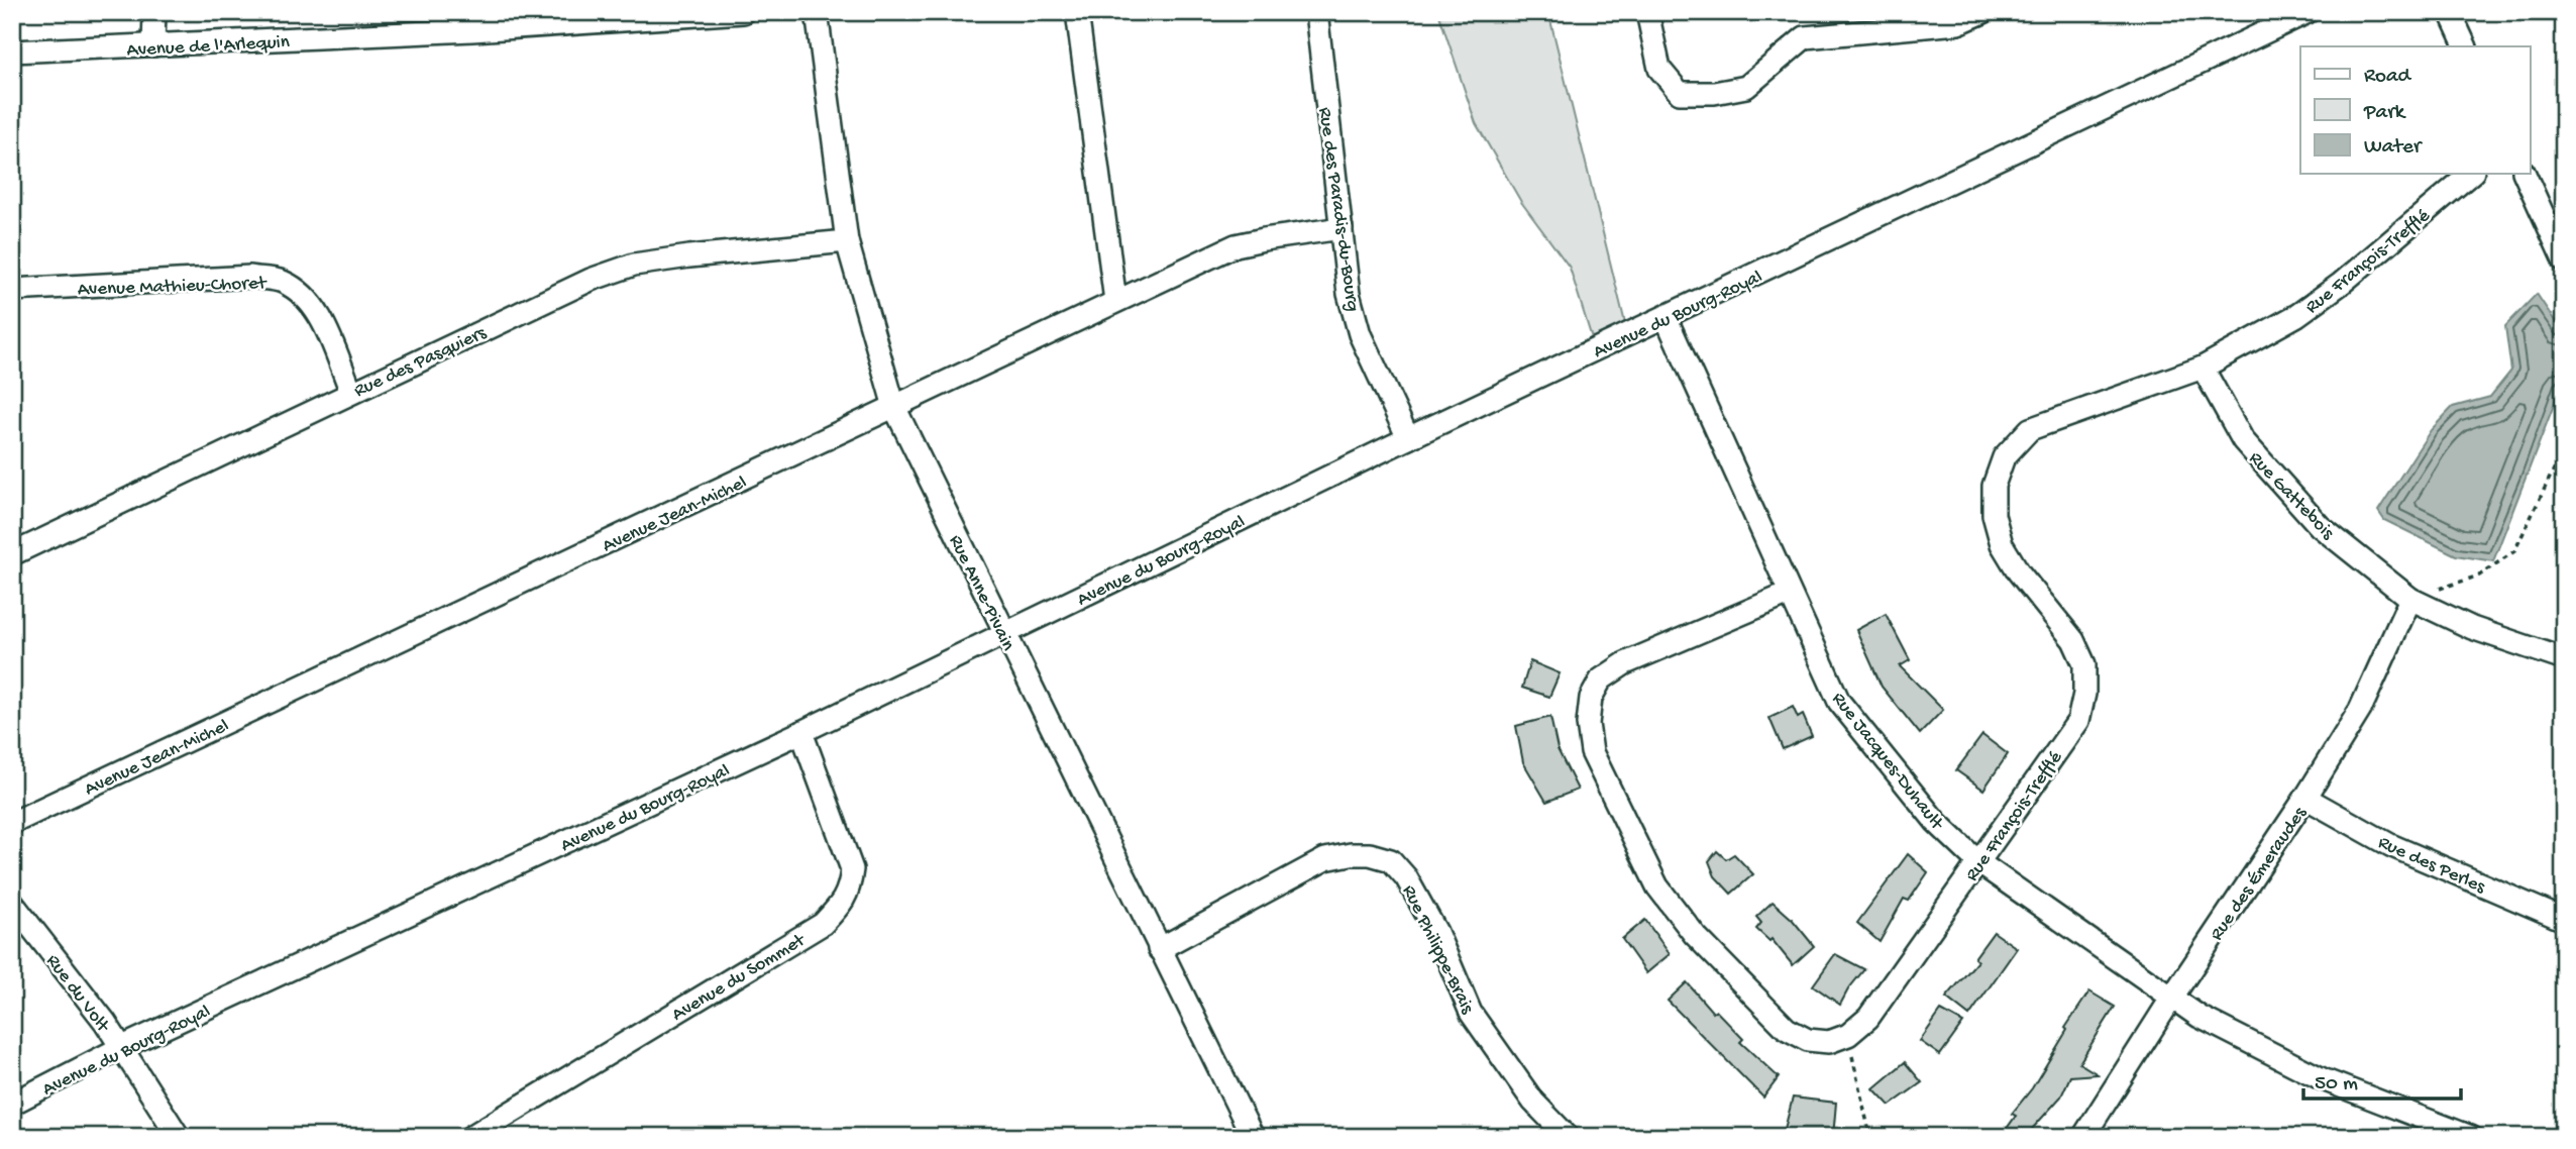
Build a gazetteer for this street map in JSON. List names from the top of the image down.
{
  "streets": {
    "street": [
      "Avenue de l'Arlequin",
      "Rue des Paradis-du-Bourg",
      "Rue François-Trefflé",
      "Avenue Mathieu-Choret",
      "Avenue du Bourg-Royal",
      "Rue des Pasquiers",
      "Rue Gattebois",
      "Avenue Jean-Michel",
      "Rue Anne-Pivain",
      "Rue Jacques-Duhault",
      "Rue des Perles",
      "Rue des Émeraudes",
      "Rue Philippe-Brais",
      "Avenue du Sommet",
      "Rue du Volt"
    ]
  },
  "crossings": [
    ["Rue des Paradis-du-Bourg", "Avenue du Bourg-Royal"],
    ["Rue des Paradis-du-Bourg", "Avenue Jean-Michel"],
    ["Rue François-Trefflé", "Rue Gattebois"],
    ["Rue François-Trefflé", "Rue Jacques-Duhault"],
    ["Avenue Mathieu-Choret", "Rue des Pasquiers"],
    ["Avenue du Bourg-Royal", "Rue Anne-Pivain"],
    ["Avenue du Bourg-Royal", "Rue Jacques-Duhault"],
    ["Avenue du Bourg-Royal", "Avenue du Sommet"],
    ["Avenue du Bourg-Royal", "Rue du Volt"],
    ["Rue des Pasquiers", "Rue Anne-Pivain"],
    ["Rue Gattebois", "Rue des Émeraudes"],
    ["Avenue Jean-Michel", "Rue Anne-Pivain"],
    ["Rue Anne-Pivain", "Rue Philippe-Brais"],
    ["Rue Jacques-Duhault", "Rue des Émeraudes"],
    ["Rue des Perles", "Rue des Émeraudes"]
  ],
  "legend": ["Road", "Park", "Water"],
  "scale_bar": "50 m"
}
